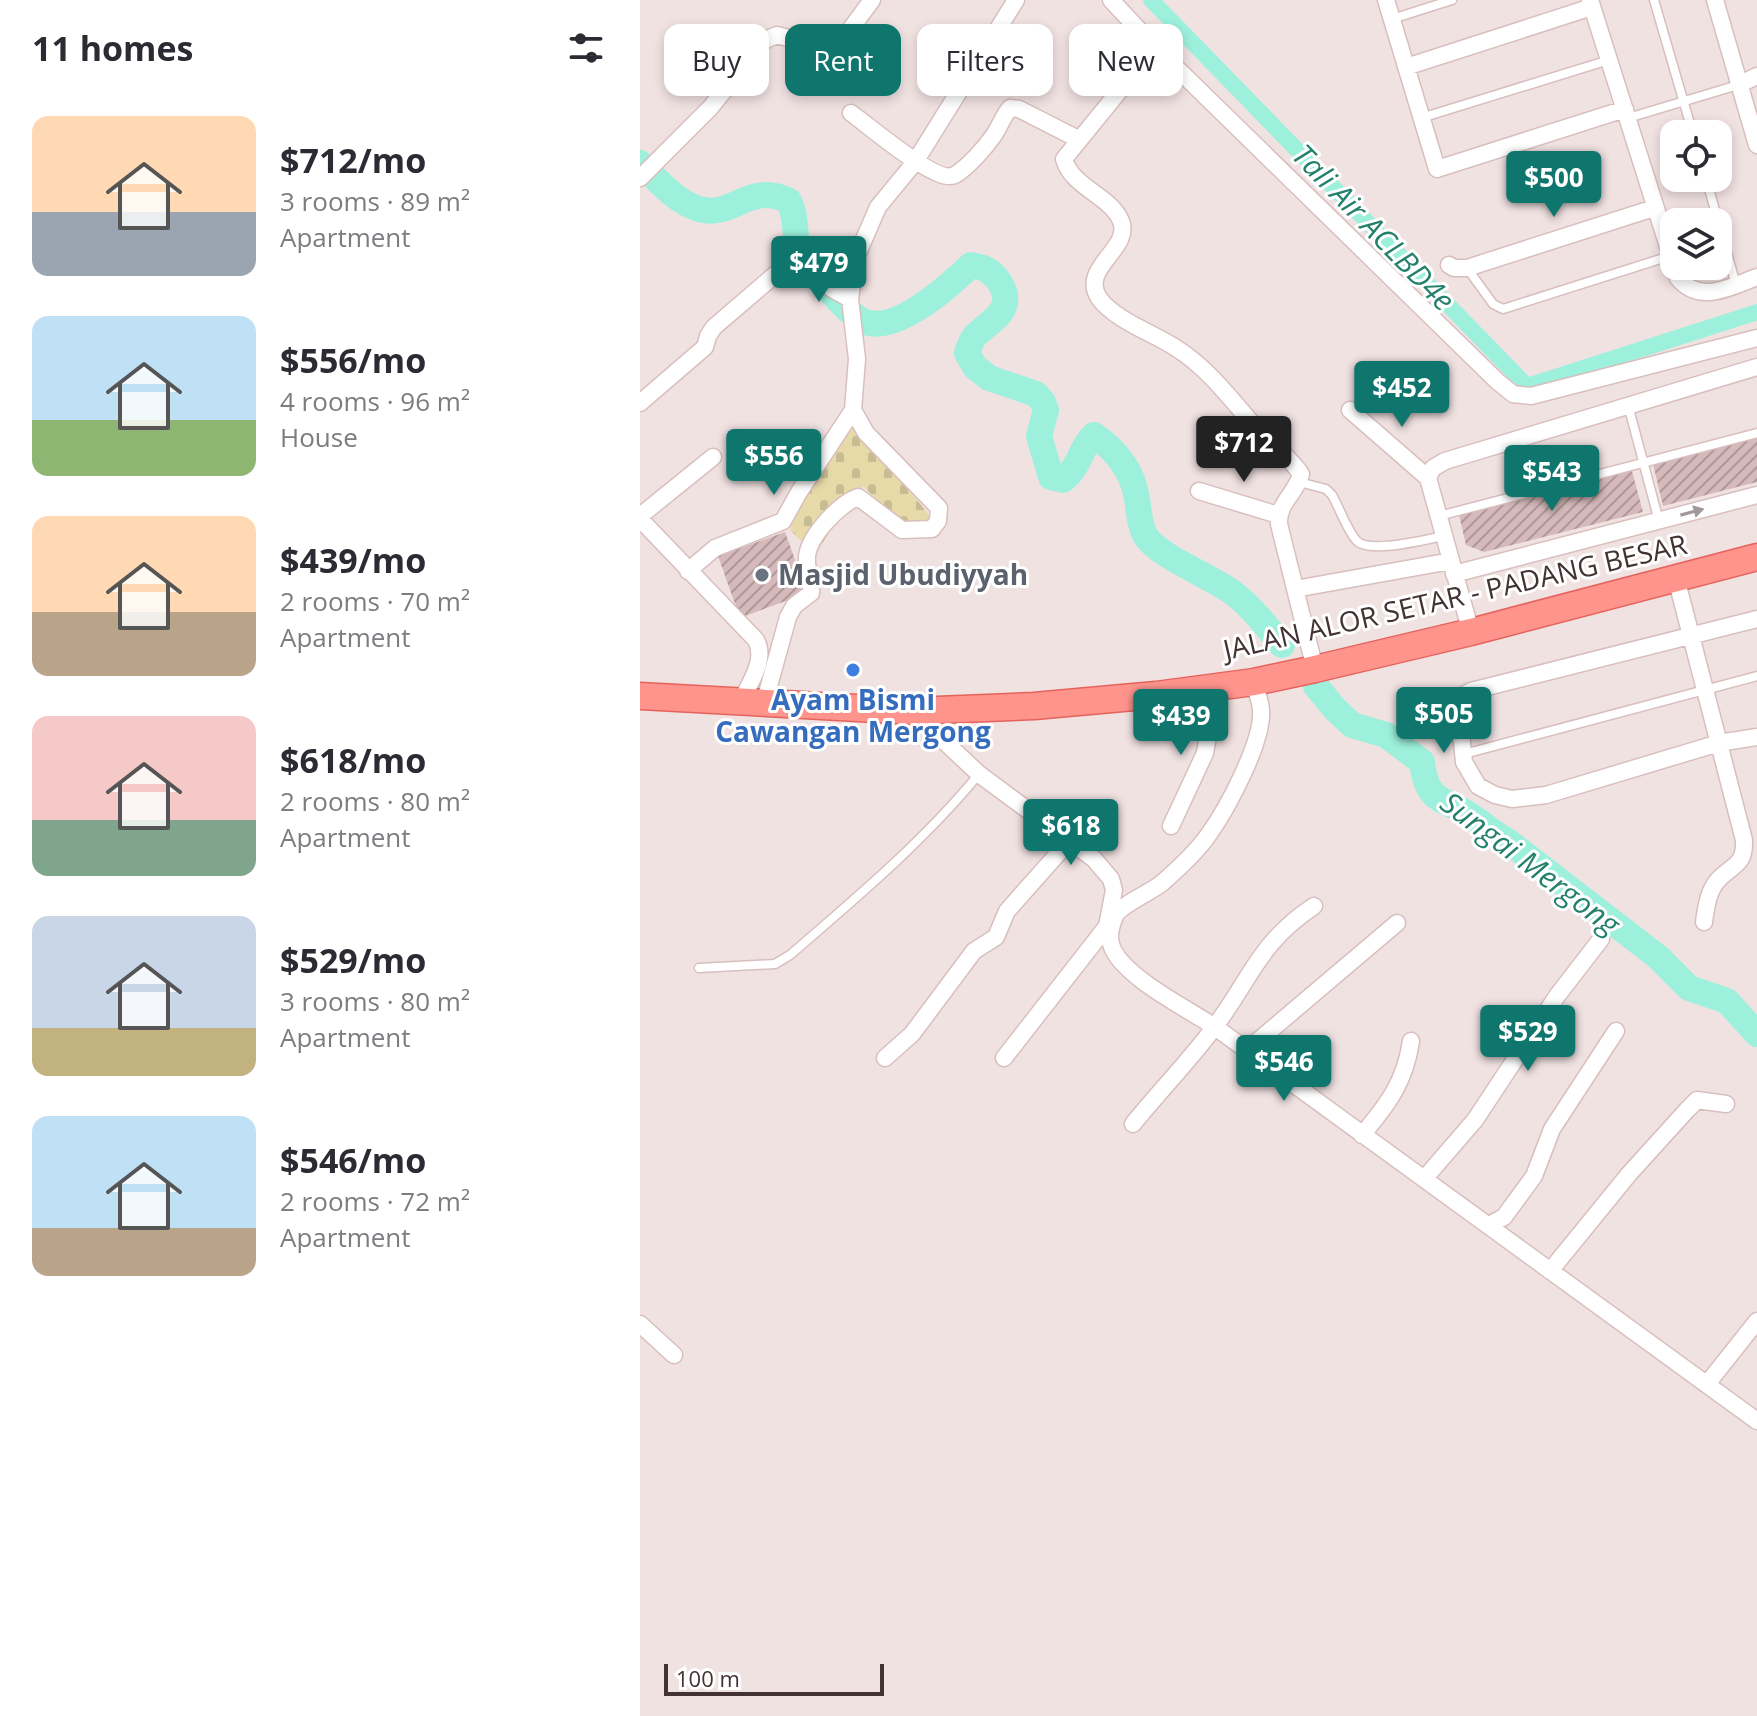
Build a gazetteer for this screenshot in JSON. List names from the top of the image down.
{
  "streets": {
    "main road": ["JALAN ALOR SETAR - PADANG BESAR"]
  },
  "water": ["Tali Air ACLBD4e", "Sungai Mergong"],
  "places": ["Masjid Ubudiyyah", "Ayam Bismi Cawangan Mergong"],
  "scale_bar": "100 m",
  "page": {
    "heading": "11 homes",
    "chip": [
      "Buy",
      "Rent",
      "Filters",
      "New"
    ],
    "list": [
      {
        "name": "$712/mo",
        "note": "3 rooms · 89 m² · Apartment"
      },
      {
        "name": "$556/mo",
        "note": "4 rooms · 96 m² · House"
      },
      {
        "name": "$439/mo",
        "note": "2 rooms · 70 m² · Apartment"
      },
      {
        "name": "$618/mo",
        "note": "2 rooms · 80 m² · Apartment"
      },
      {
        "name": "$529/mo",
        "note": "3 rooms · 80 m² · Apartment"
      },
      {
        "name": "$546/mo",
        "note": "2 rooms · 72 m² · Apartment"
      }
    ],
    "price": [
      "$500",
      "$479",
      "$452",
      "$712",
      "$556",
      "$543",
      "$505",
      "$439",
      "$618",
      "$529",
      "$546"
    ],
    "scale": "100 m"
  }
}
